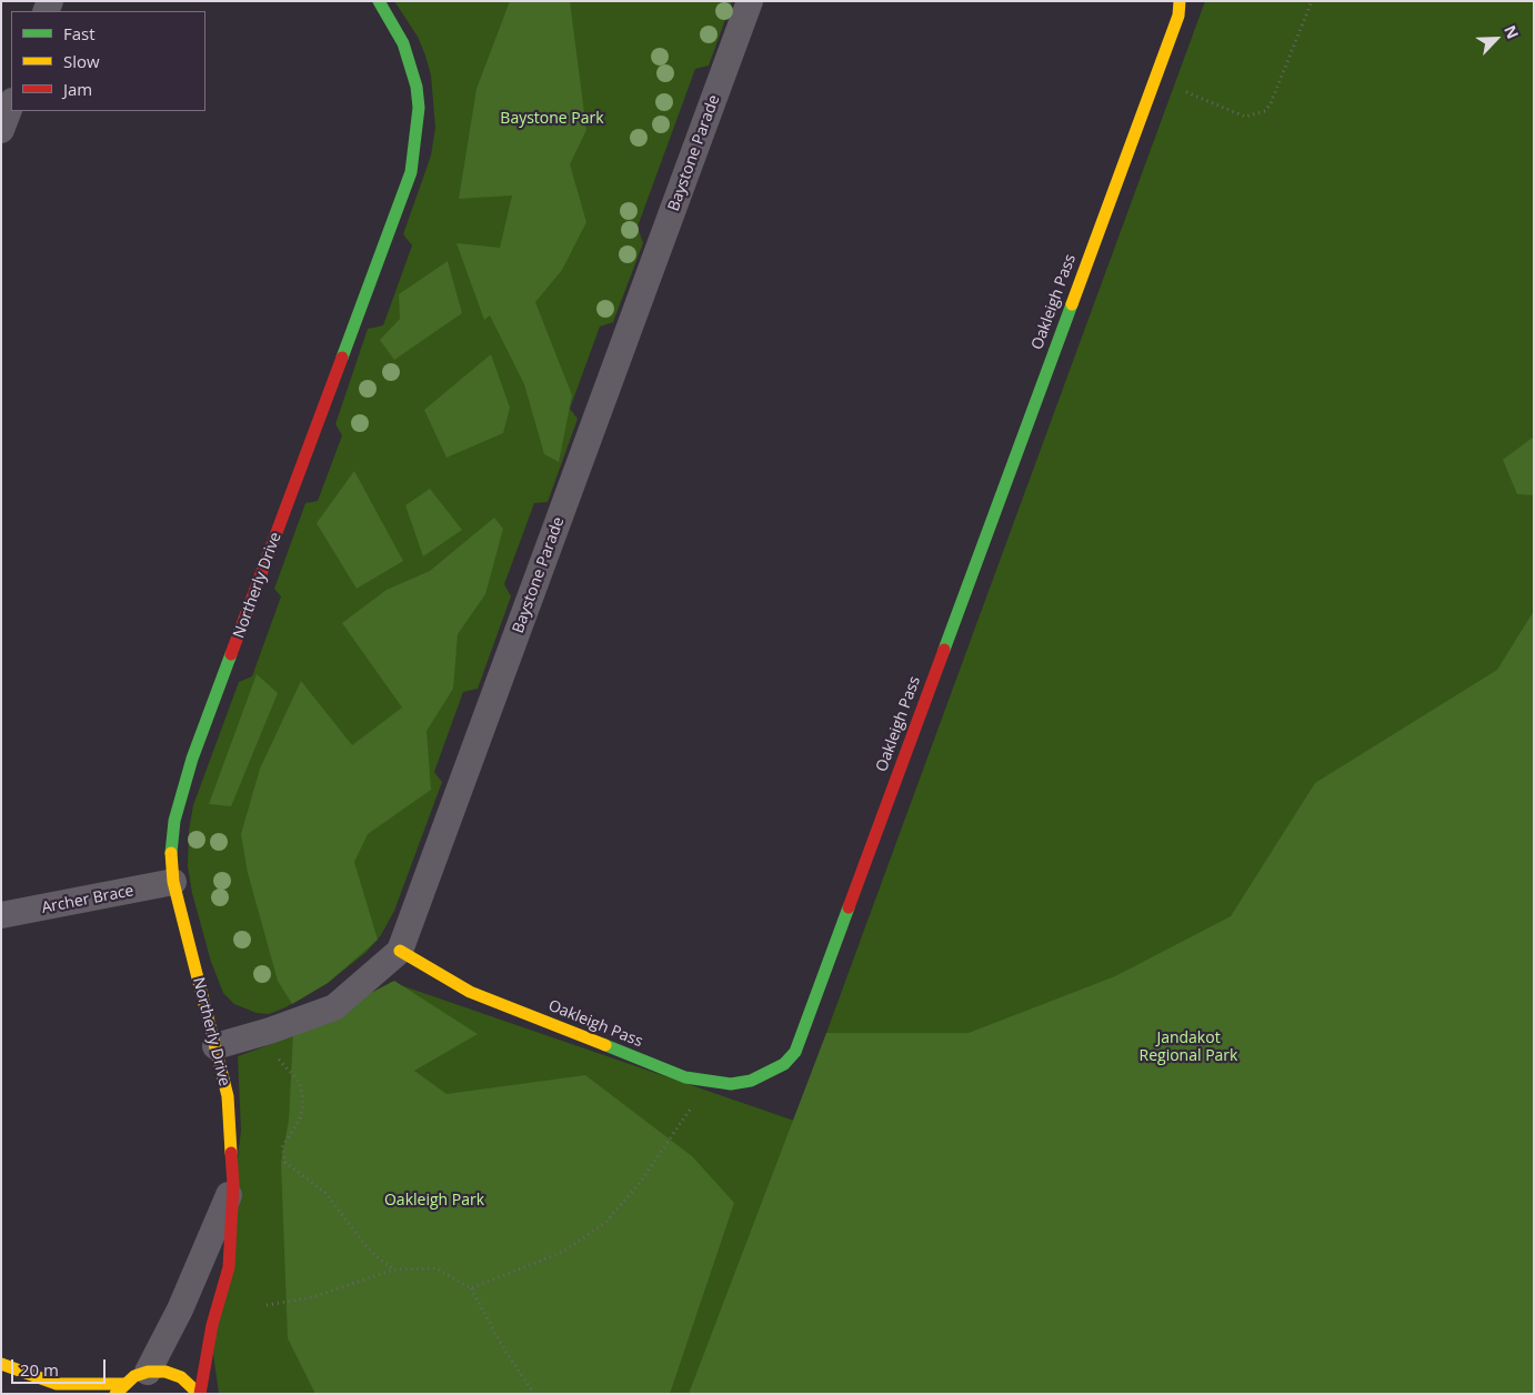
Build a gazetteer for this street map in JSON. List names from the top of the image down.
{
  "streets": {
    "street": [
      "Baystone Parade",
      "Oakleigh Pass",
      "Northerly Drive",
      "Archer Brace"
    ]
  },
  "crossings": [
    ["Baystone Parade", "Oakleigh Pass"],
    ["Baystone Parade", "Northerly Drive"],
    ["Northerly Drive", "Archer Brace"]
  ],
  "parks": ["Baystone Park", "Jandakot Regional Park", "Oakleigh Park"],
  "legend": ["Fast", "Slow", "Jam"],
  "scale_bar": "20 m",
  "north": "top right"
}
